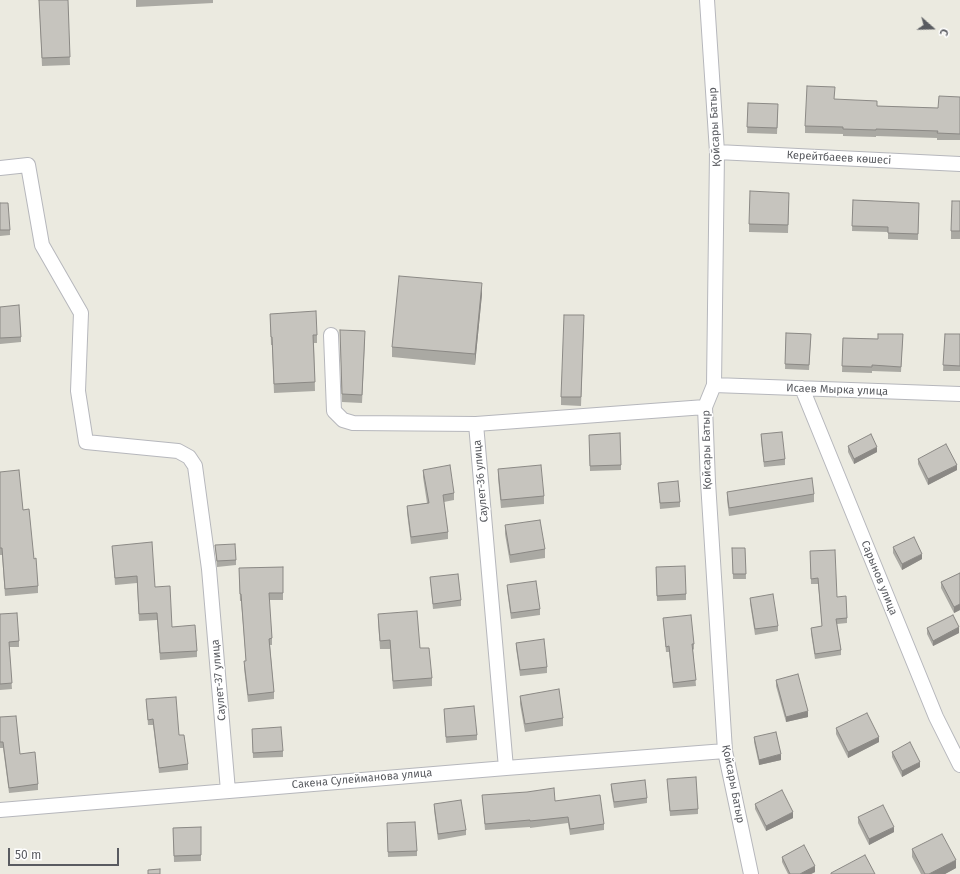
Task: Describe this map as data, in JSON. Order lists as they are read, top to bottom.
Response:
{
  "streets": {
    "street": [
      "Қойсары Батыр",
      "Керейтбаеев көшесі",
      "Исаев Мырка улица",
      "Саулет-36 улица",
      "Сарынов улица",
      "Саулет-37 улица",
      "Сакена Сулейманова улица"
    ]
  },
  "crossings": [
    ["Қойсары Батыр", "Керейтбаеев көшесі"],
    ["Қойсары Батыр", "Исаев Мырка улица"],
    ["Қойсары Батыр", "Саулет-36 улица"],
    ["Қойсары Батыр", "Сакена Сулейманова улица"],
    ["Исаев Мырка улица", "Сарынов улица"],
    ["Саулет-36 улица", "Сакена Сулейманова улица"],
    ["Саулет-37 улица", "Сакена Сулейманова улица"]
  ],
  "scale_bar": "50 m",
  "north": "right"
}
